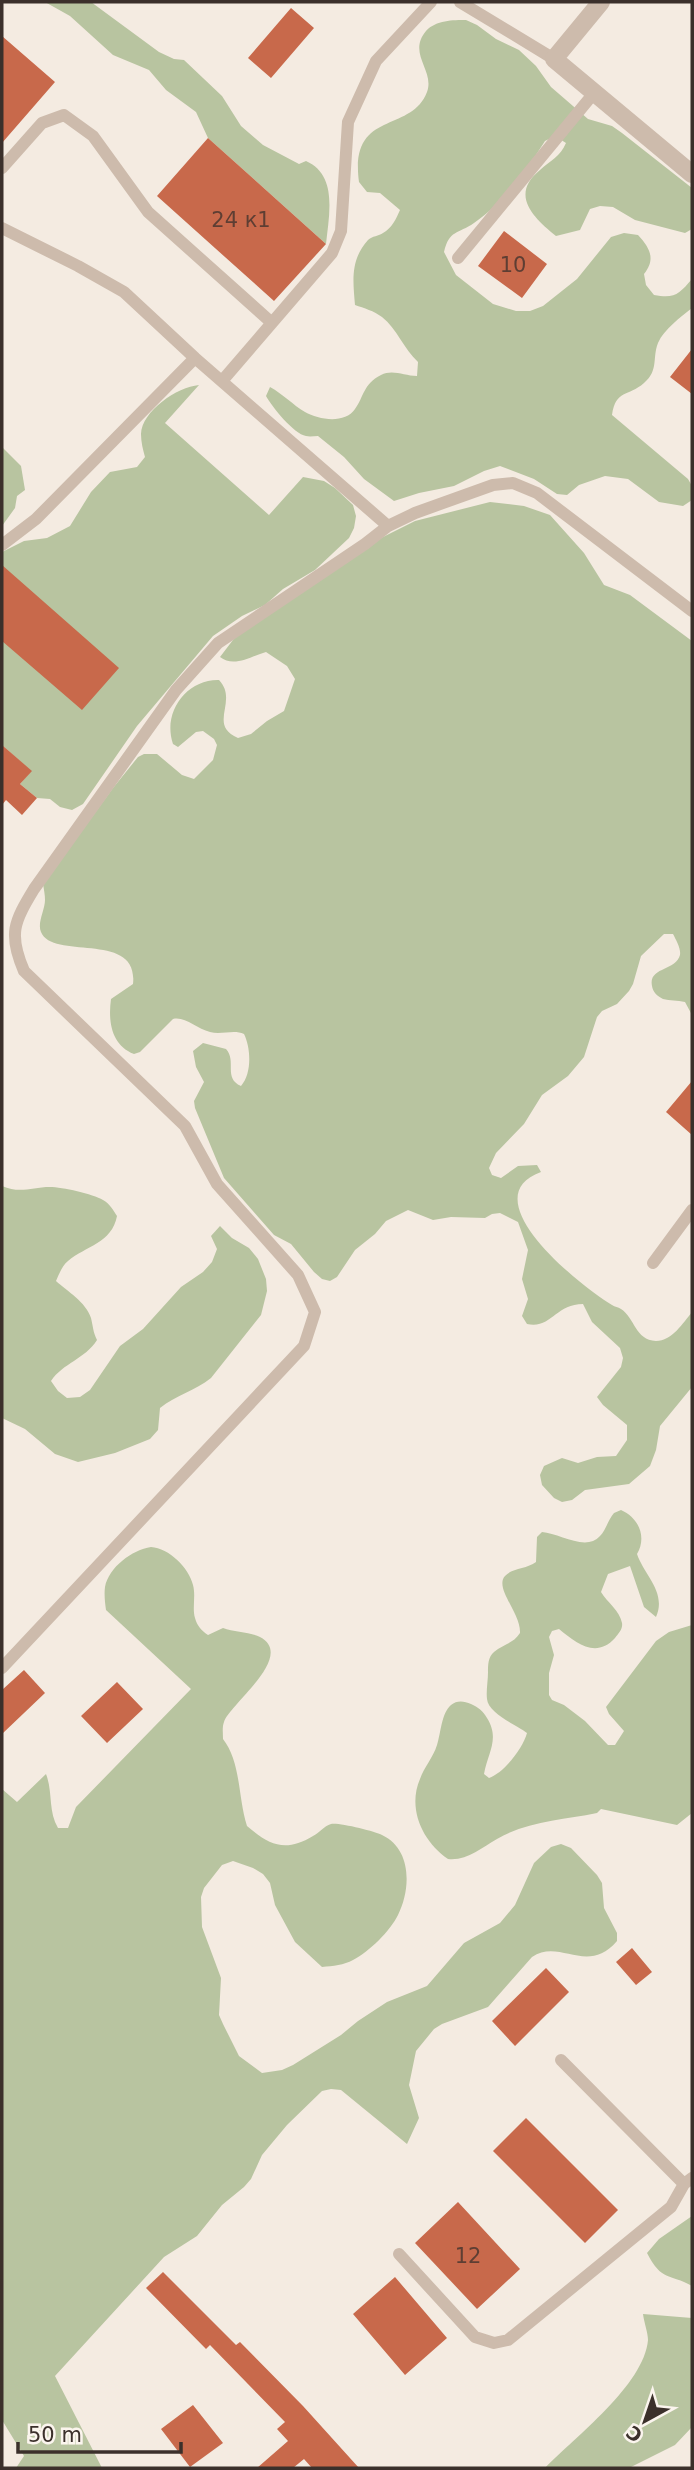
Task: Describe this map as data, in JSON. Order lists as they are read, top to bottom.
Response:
{
  "house_numbers": ["24 к1", "10", "12"],
  "scale_bar": "50 m",
  "north": "bottom left"
}
